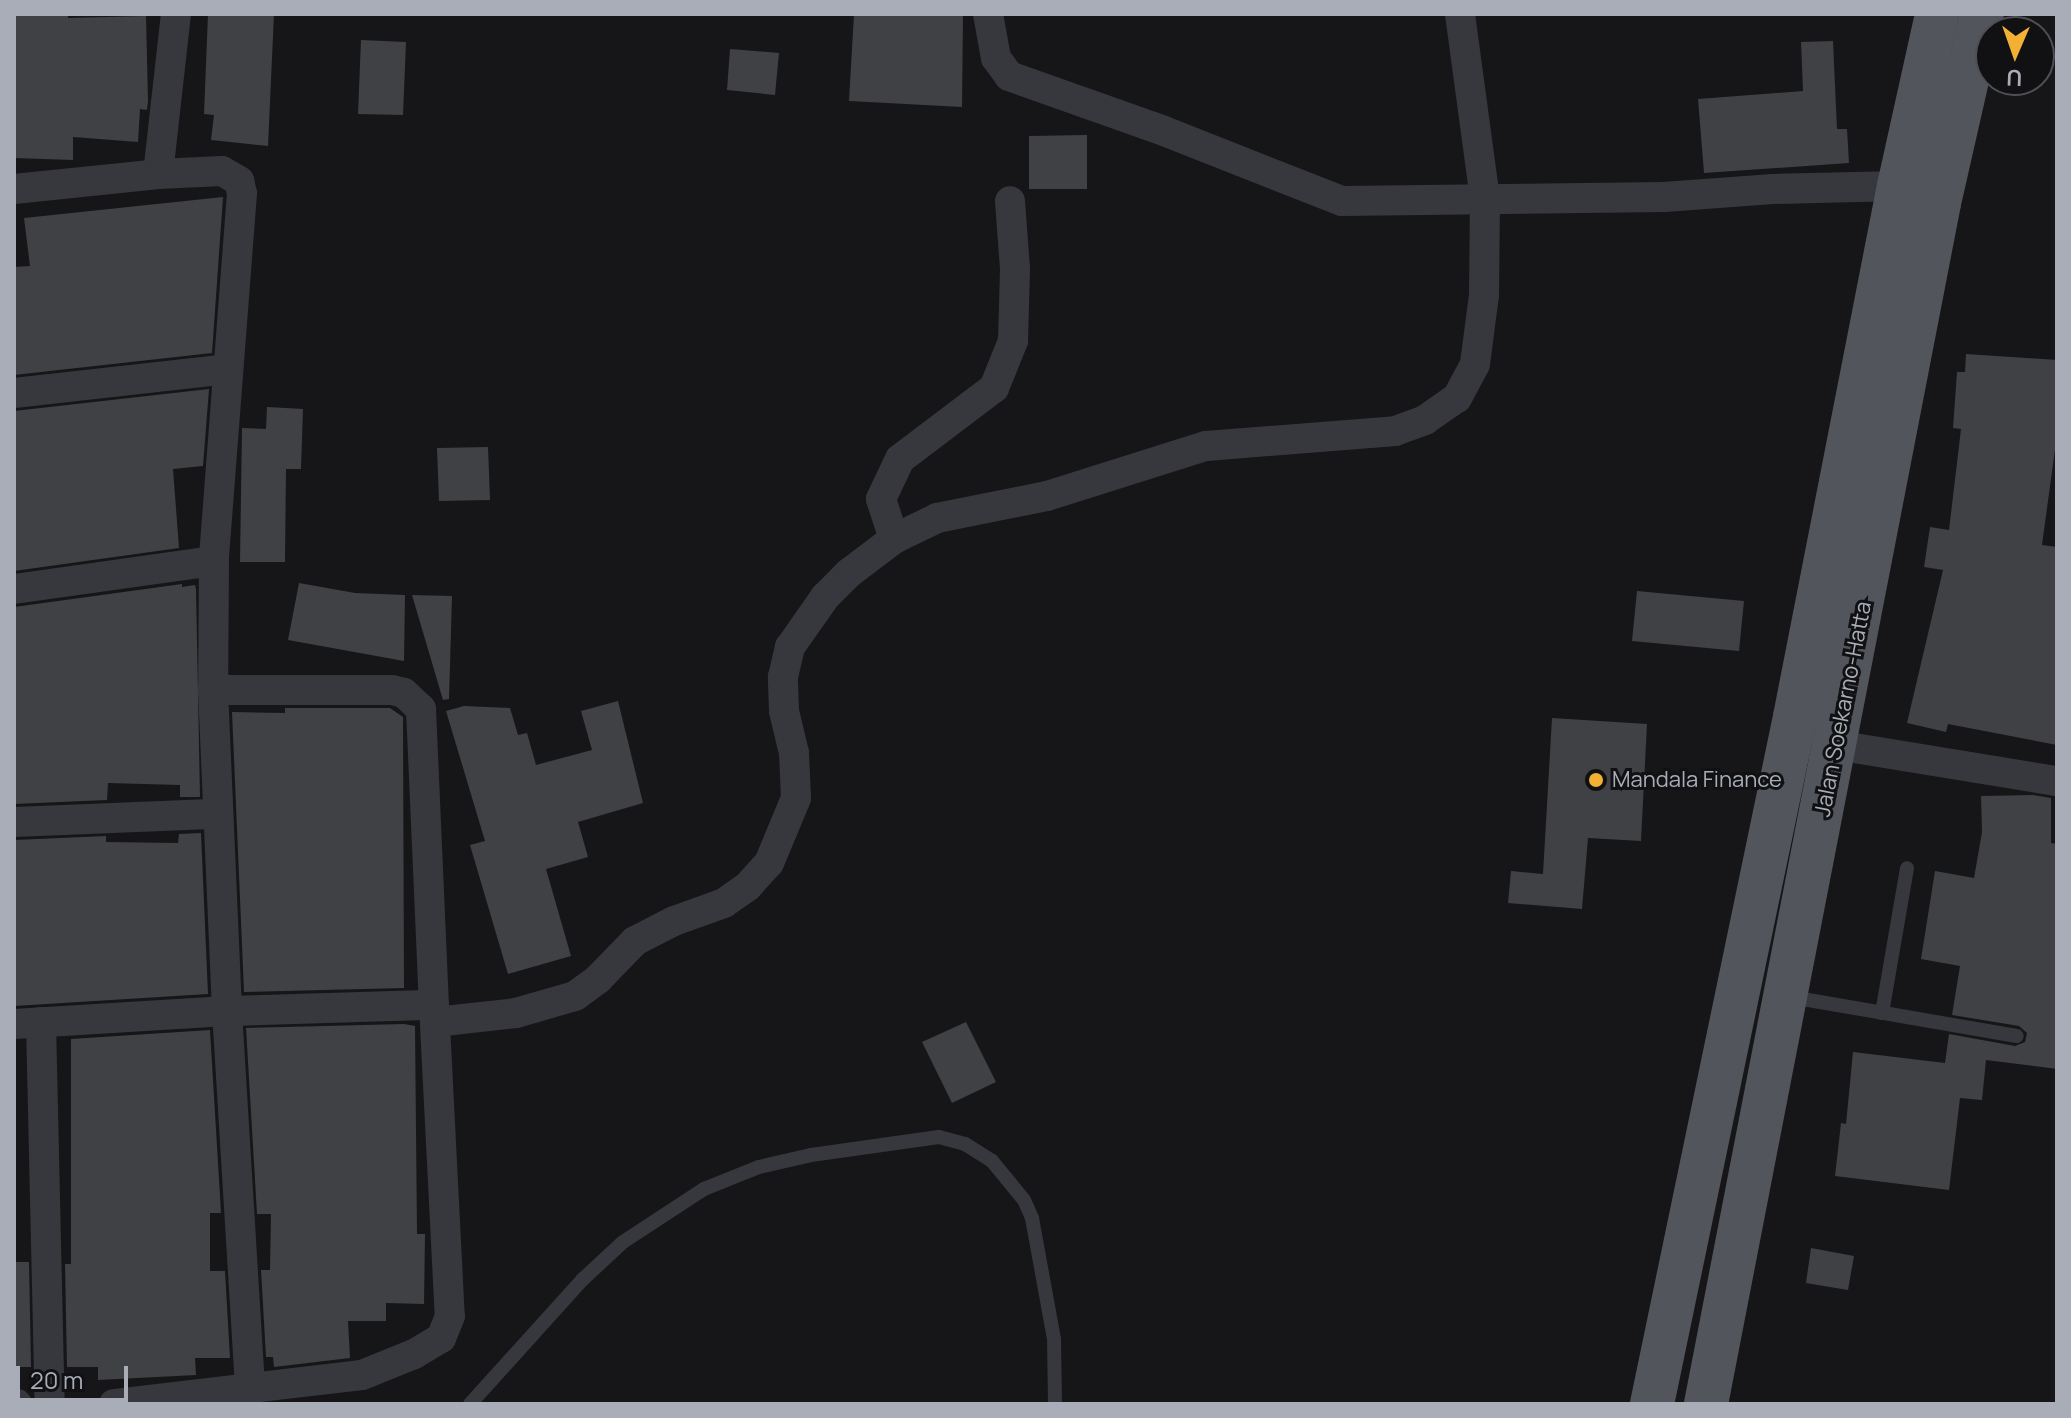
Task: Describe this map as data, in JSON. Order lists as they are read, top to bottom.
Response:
{
  "streets": {
    "main road": ["Jalan Soekarno-Hatta"]
  },
  "places": ["Mandala Finance"],
  "scale_bar": "20 m",
  "north": "bottom"
}
